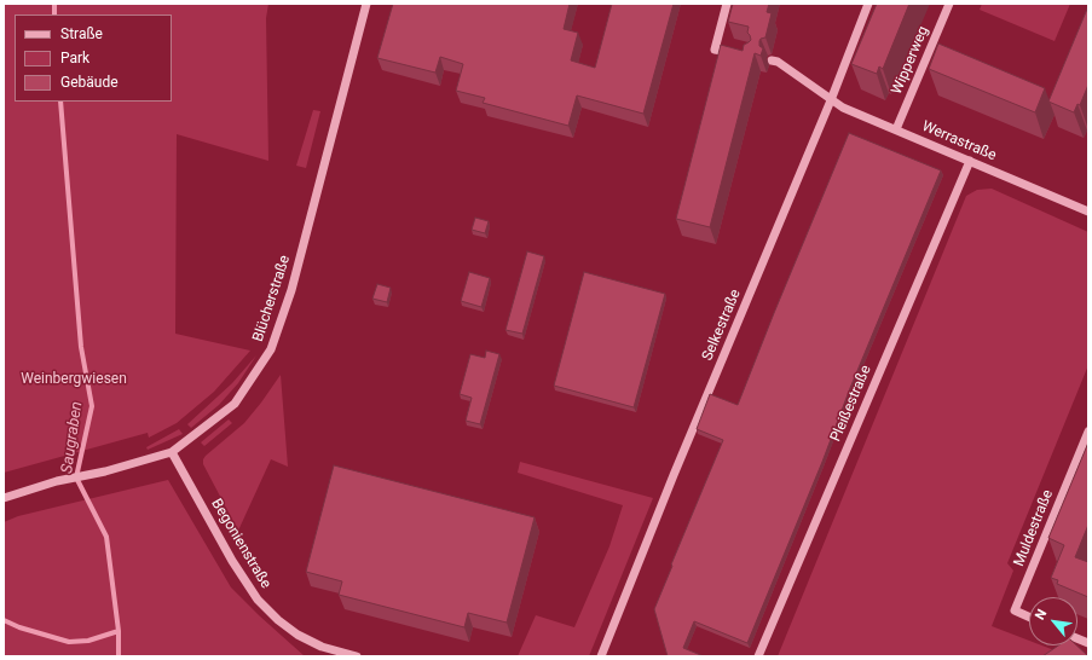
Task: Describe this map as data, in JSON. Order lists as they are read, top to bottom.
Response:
{
  "streets": {
    "street": [
      "Wipperweg",
      "Werrastraße",
      "Blücherstraße",
      "Selkestraße",
      "Pleißestraße",
      "Muldestraße",
      "Begonienstraße"
    ]
  },
  "crossings": [
    ["Wipperweg", "Werrastraße"],
    ["Werrastraße", "Selkestraße"],
    ["Werrastraße", "Pleißestraße"],
    ["Blücherstraße", "Begonienstraße"]
  ],
  "water": ["Saugraben"],
  "parks": ["Weinbergwiesen"],
  "legend": ["Straße", "Park", "Gebäude"],
  "north": "top left"
}
